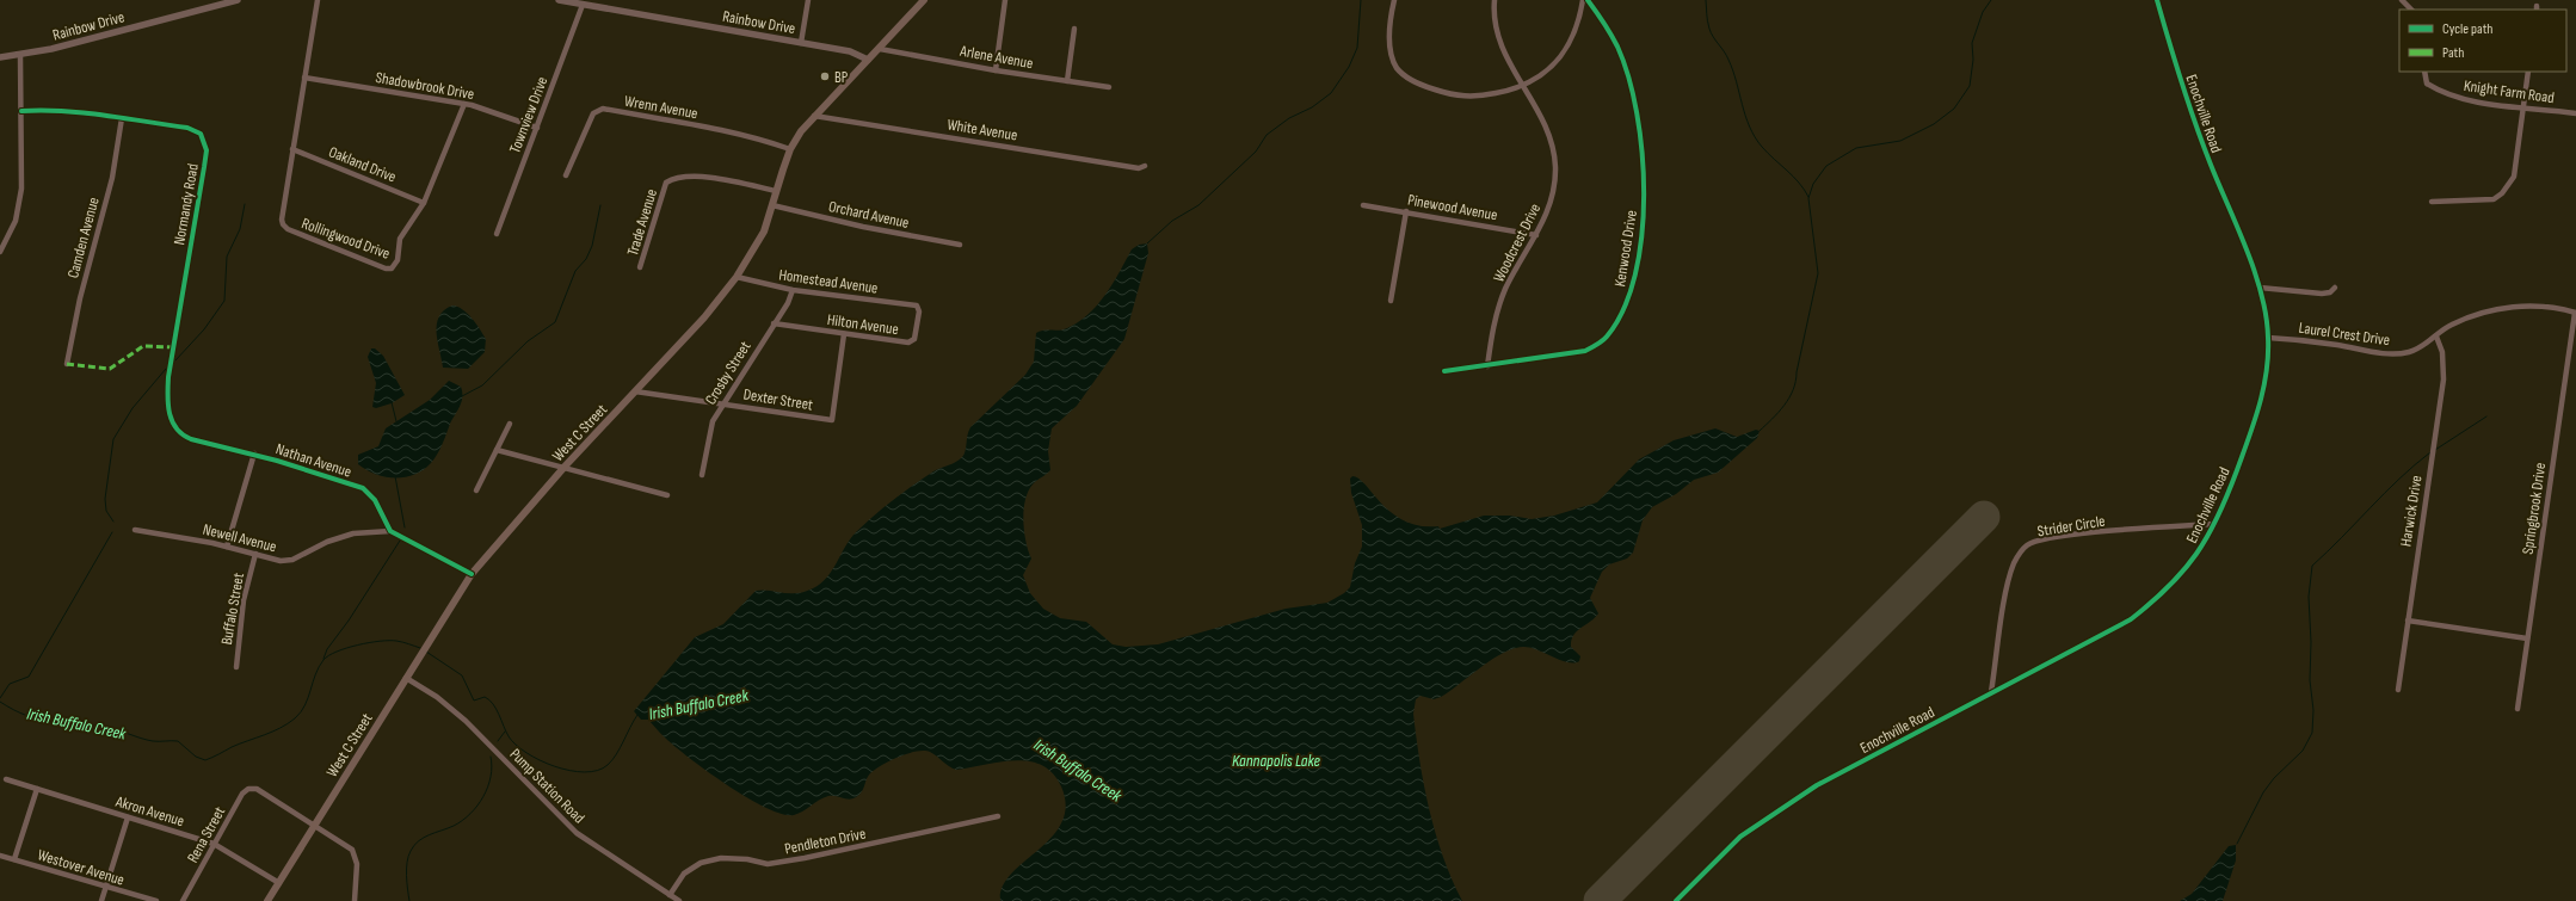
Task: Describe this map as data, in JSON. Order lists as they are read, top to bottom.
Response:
{
  "streets": {
    "main road": ["West C Street"],
    "street": [
      "Rainbow Drive",
      "Arlene Avenue",
      "Shadowbrook Drive",
      "Knight Farm Road",
      "Wrenn Avenue",
      "Enochville Road",
      "Townview Drive",
      "White Avenue",
      "Oakland Drive",
      "Normandy Road",
      "Pinewood Avenue",
      "Orchard Avenue",
      "Trade Avenue",
      "Camden Avenue",
      "Rollingwood Drive",
      "Woodcrest Drive",
      "Kenwood Drive",
      "Homestead Avenue",
      "Hilton Avenue",
      "Laurel Crest Drive",
      "Crosby Street",
      "Dexter Street",
      "Nathan Avenue",
      "Springbrook Drive",
      "Harwick Drive",
      "Strider Circle",
      "Newell Avenue",
      "Buffalo Street",
      "Pump Station Road",
      "Akron Avenue",
      "Rena Street",
      "Pendleton Drive",
      "Westover Avenue"
    ]
  },
  "crossings": [
    ["Rainbow Drive", "Townview Drive"],
    ["Rainbow Drive", "West C Street"],
    ["Arlene Avenue", "West C Street"],
    ["Shadowbrook Drive", "Townview Drive"],
    ["Shadowbrook Drive", "Rollingwood Drive"],
    ["Wrenn Avenue", "West C Street"],
    ["Enochville Road", "Laurel Crest Drive"],
    ["Enochville Road", "Strider Circle"],
    ["White Avenue", "West C Street"],
    ["Oakland Drive", "Rollingwood Drive"],
    ["Normandy Road", "Camden Avenue"],
    ["Normandy Road", "Nathan Avenue"],
    ["Pinewood Avenue", "Woodcrest Drive"],
    ["Orchard Avenue", "West C Street"],
    ["Trade Avenue", "West C Street"],
    ["Woodcrest Drive", "Kenwood Drive"],
    ["Homestead Avenue", "Hilton Avenue"],
    ["Homestead Avenue", "Crosby Street"],
    ["Homestead Avenue", "West C Street"],
    ["Hilton Avenue", "Crosby Street"],
    ["Hilton Avenue", "Dexter Street"],
    ["Laurel Crest Drive", "Springbrook Drive"],
    ["Laurel Crest Drive", "Harwick Drive"],
    ["Crosby Street", "Dexter Street"],
    ["Dexter Street", "West C Street"],
    ["West C Street", "Pump Station Road"],
    ["West C Street", "Akron Avenue"],
    ["West C Street", "Rena Street"],
    ["Nathan Avenue", "Newell Avenue"],
    ["Newell Avenue", "Buffalo Street"],
    ["Pump Station Road", "Pendleton Drive"],
    ["Akron Avenue", "Rena Street"]
  ],
  "water": ["Irish Buffalo Creek", "Kannapolis Lake"],
  "places": ["BP"],
  "legend": ["Cycle path", "Path"]
}
